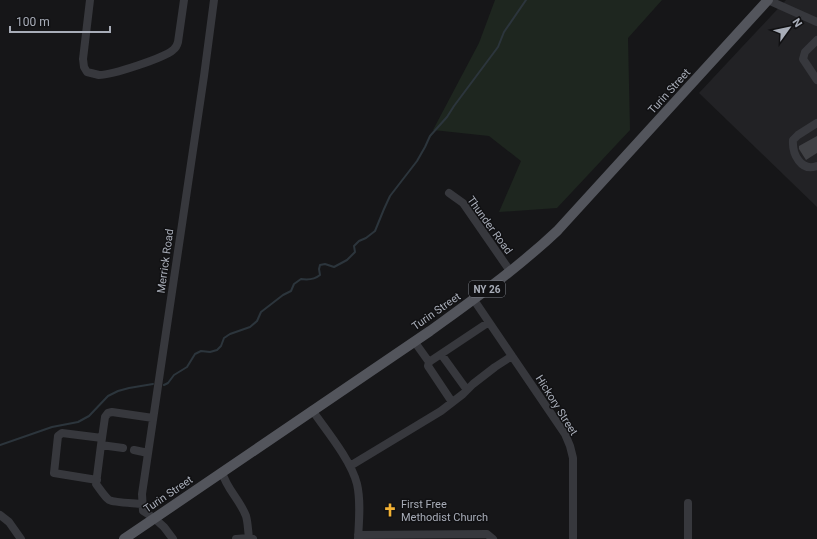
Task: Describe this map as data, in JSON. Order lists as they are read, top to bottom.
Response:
{
  "streets": {
    "main road": ["Turin Street", "NY 26"],
    "street": ["Thunder Road", "Merrick Road", "Hickory Street"]
  },
  "crossings": [
    ["Turin Street", "Thunder Road"],
    ["Turin Street", "Hickory Street"]
  ],
  "places": {
    "church": ["First Free Methodist Church"]
  },
  "scale_bar": "100 m",
  "north": "top right"
}
